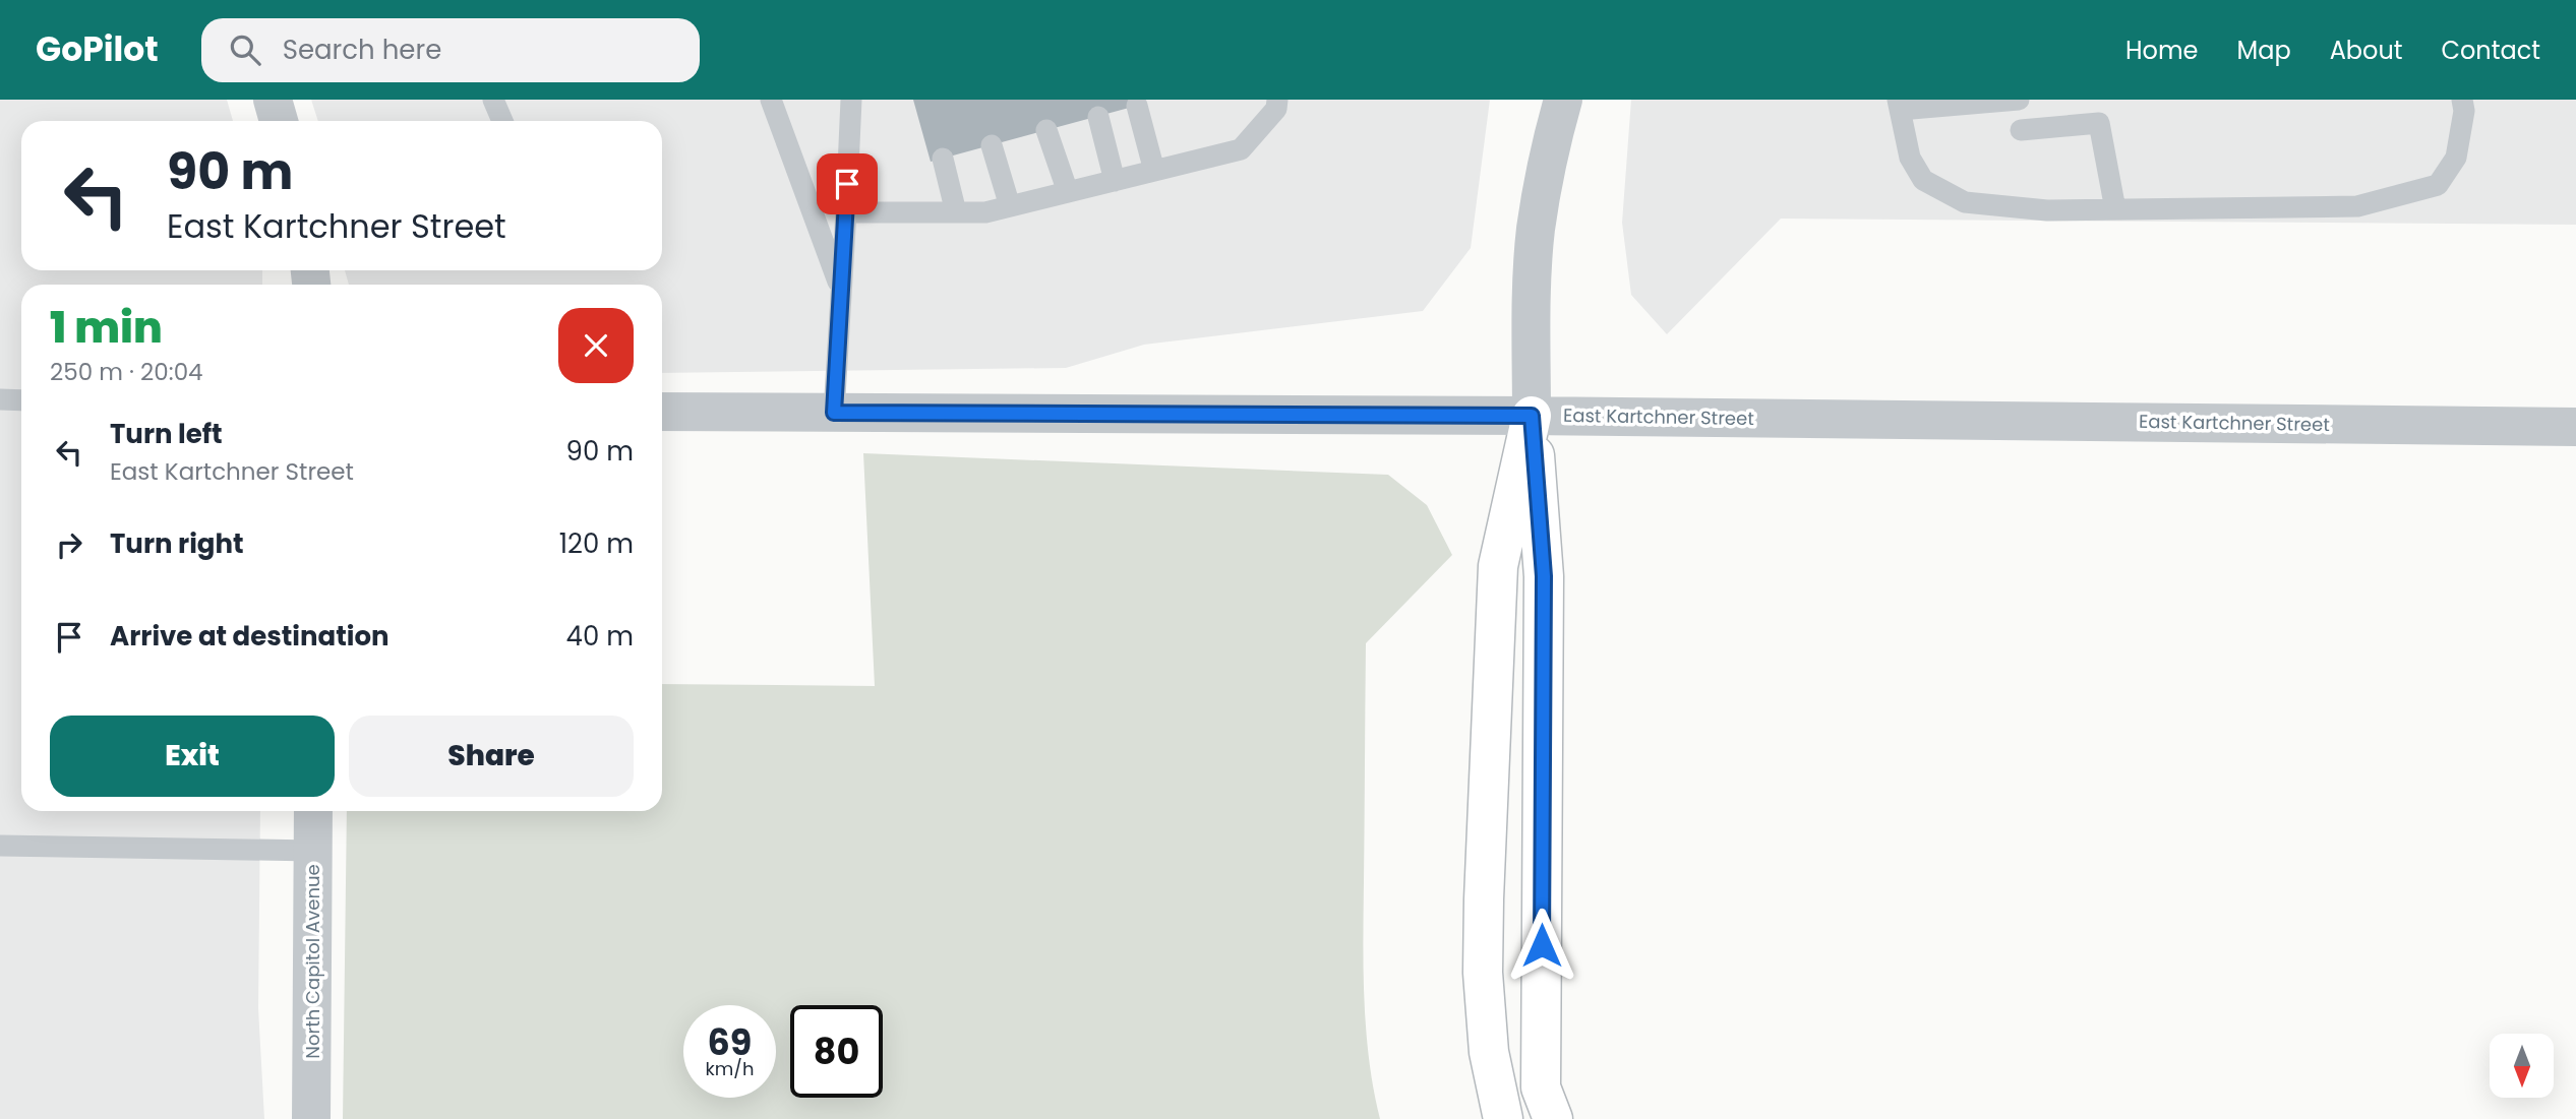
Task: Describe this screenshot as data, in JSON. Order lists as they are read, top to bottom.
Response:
{
  "streets": {
    "street": ["East Kartchner Street", "North Capitol Avenue"]
  },
  "north": "bottom",
  "page": {
    "header": "GoPilot",
    "search": "Search here",
    "nav": [
      "Home",
      "Map",
      "About",
      "Contact"
    ],
    "turn": ["90 m", "East Kartchner Street"],
    "heading": ["1 min", "250 m · 20:04"],
    "list": [
      {
        "name": "Turn left",
        "note": "East Kartchner Street",
        "value": "90 m"
      },
      {
        "name": "Turn right",
        "value": "120 m"
      },
      {
        "name": "Arrive at destination",
        "value": "40 m"
      }
    ],
    "buttons": ["Exit", "Share"],
    "speed": "69 km/h",
    "limit": "80"
  }
}
